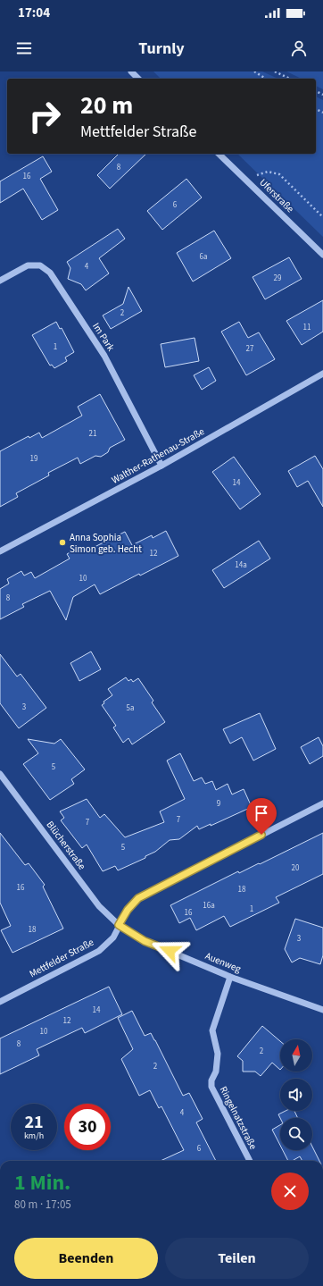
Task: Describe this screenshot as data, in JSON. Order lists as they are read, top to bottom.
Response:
{
  "streets": {
    "street": [
      "Uferstraße",
      "Im Park",
      "Walther-Rathenau-Straße",
      "Blücherstraße",
      "Mettfelder Straße",
      "Auenweg",
      "Ringelnatzstraße"
    ]
  },
  "crossings": [
    ["Im Park", "Walther-Rathenau-Straße"],
    ["Blücherstraße", "Mettfelder Straße"],
    ["Blücherstraße", "Auenweg"],
    ["Mettfelder Straße", "Auenweg"],
    ["Auenweg", "Ringelnatzstraße"]
  ],
  "places": ["Anna Sophia Simon geb. Hecht"],
  "house_numbers": [
    "8",
    "16",
    "6",
    "6a",
    "4",
    "29",
    "2",
    "11",
    "1",
    "27",
    "21",
    "19",
    "14",
    "12",
    "14a",
    "10",
    "8",
    "3",
    "5a",
    "5",
    "9",
    "7",
    "7",
    "5",
    "20",
    "16",
    "18",
    "16a",
    "1",
    "16",
    "18",
    "3",
    "14",
    "12",
    "10",
    "8",
    "2",
    "2",
    "4",
    "6"
  ],
  "north": "top",
  "page": {
    "status": "17:04",
    "header": "Turnly",
    "turn": ["20 m", "Mettfelder Straße"],
    "speed": "21 km/h",
    "limit": "30",
    "heading": ["1 Min.", "80 m · 17:05"],
    "buttons": ["Beenden", "Teilen"]
  }
}
